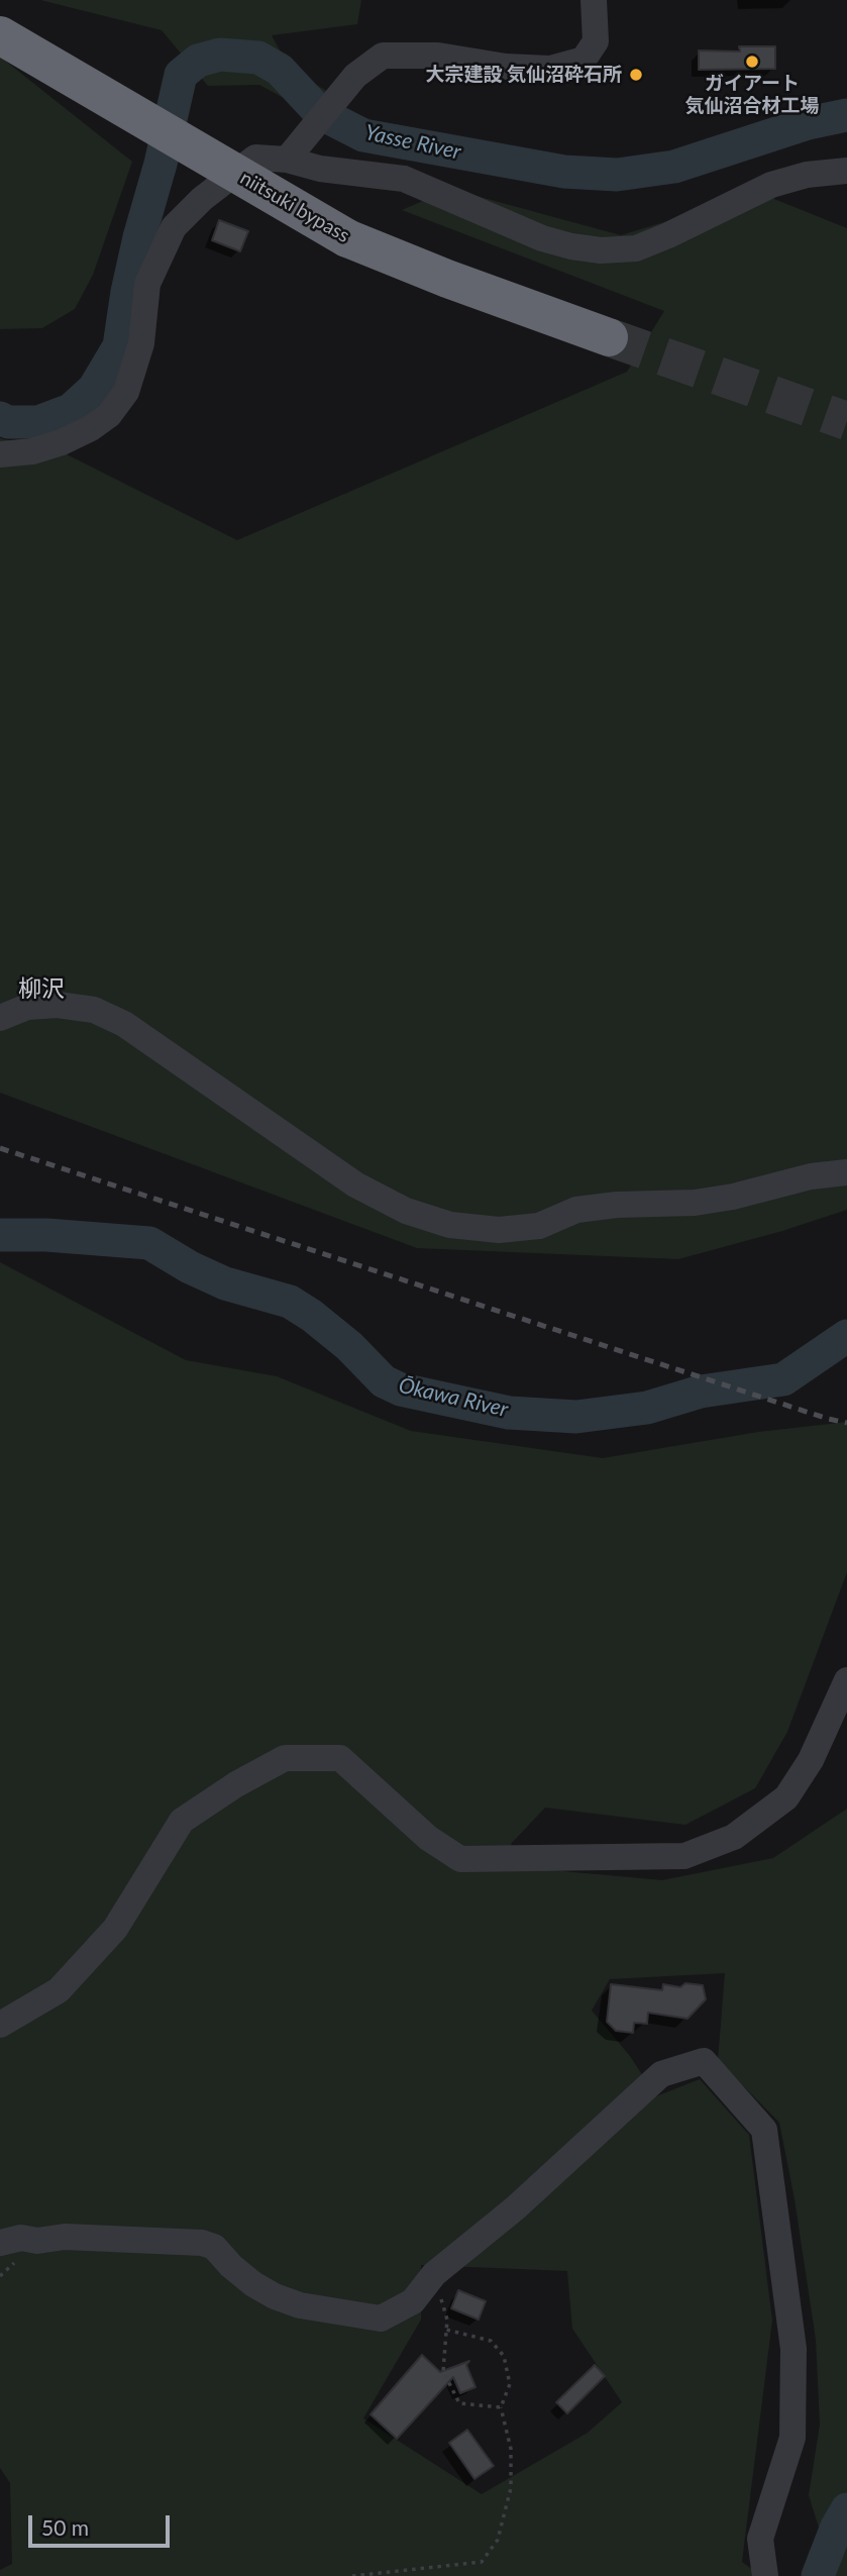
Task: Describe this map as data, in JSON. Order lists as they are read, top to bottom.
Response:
{
  "streets": {
    "highway": ["niitsuki bypass"]
  },
  "districts": ["柳沢"],
  "water": ["Yasse River", "Ōkawa River"],
  "places": ["ガイアート 気仙沼合材工場", "大宗建設 気仙沼砕石所"],
  "scale_bar": "50 m"
}
